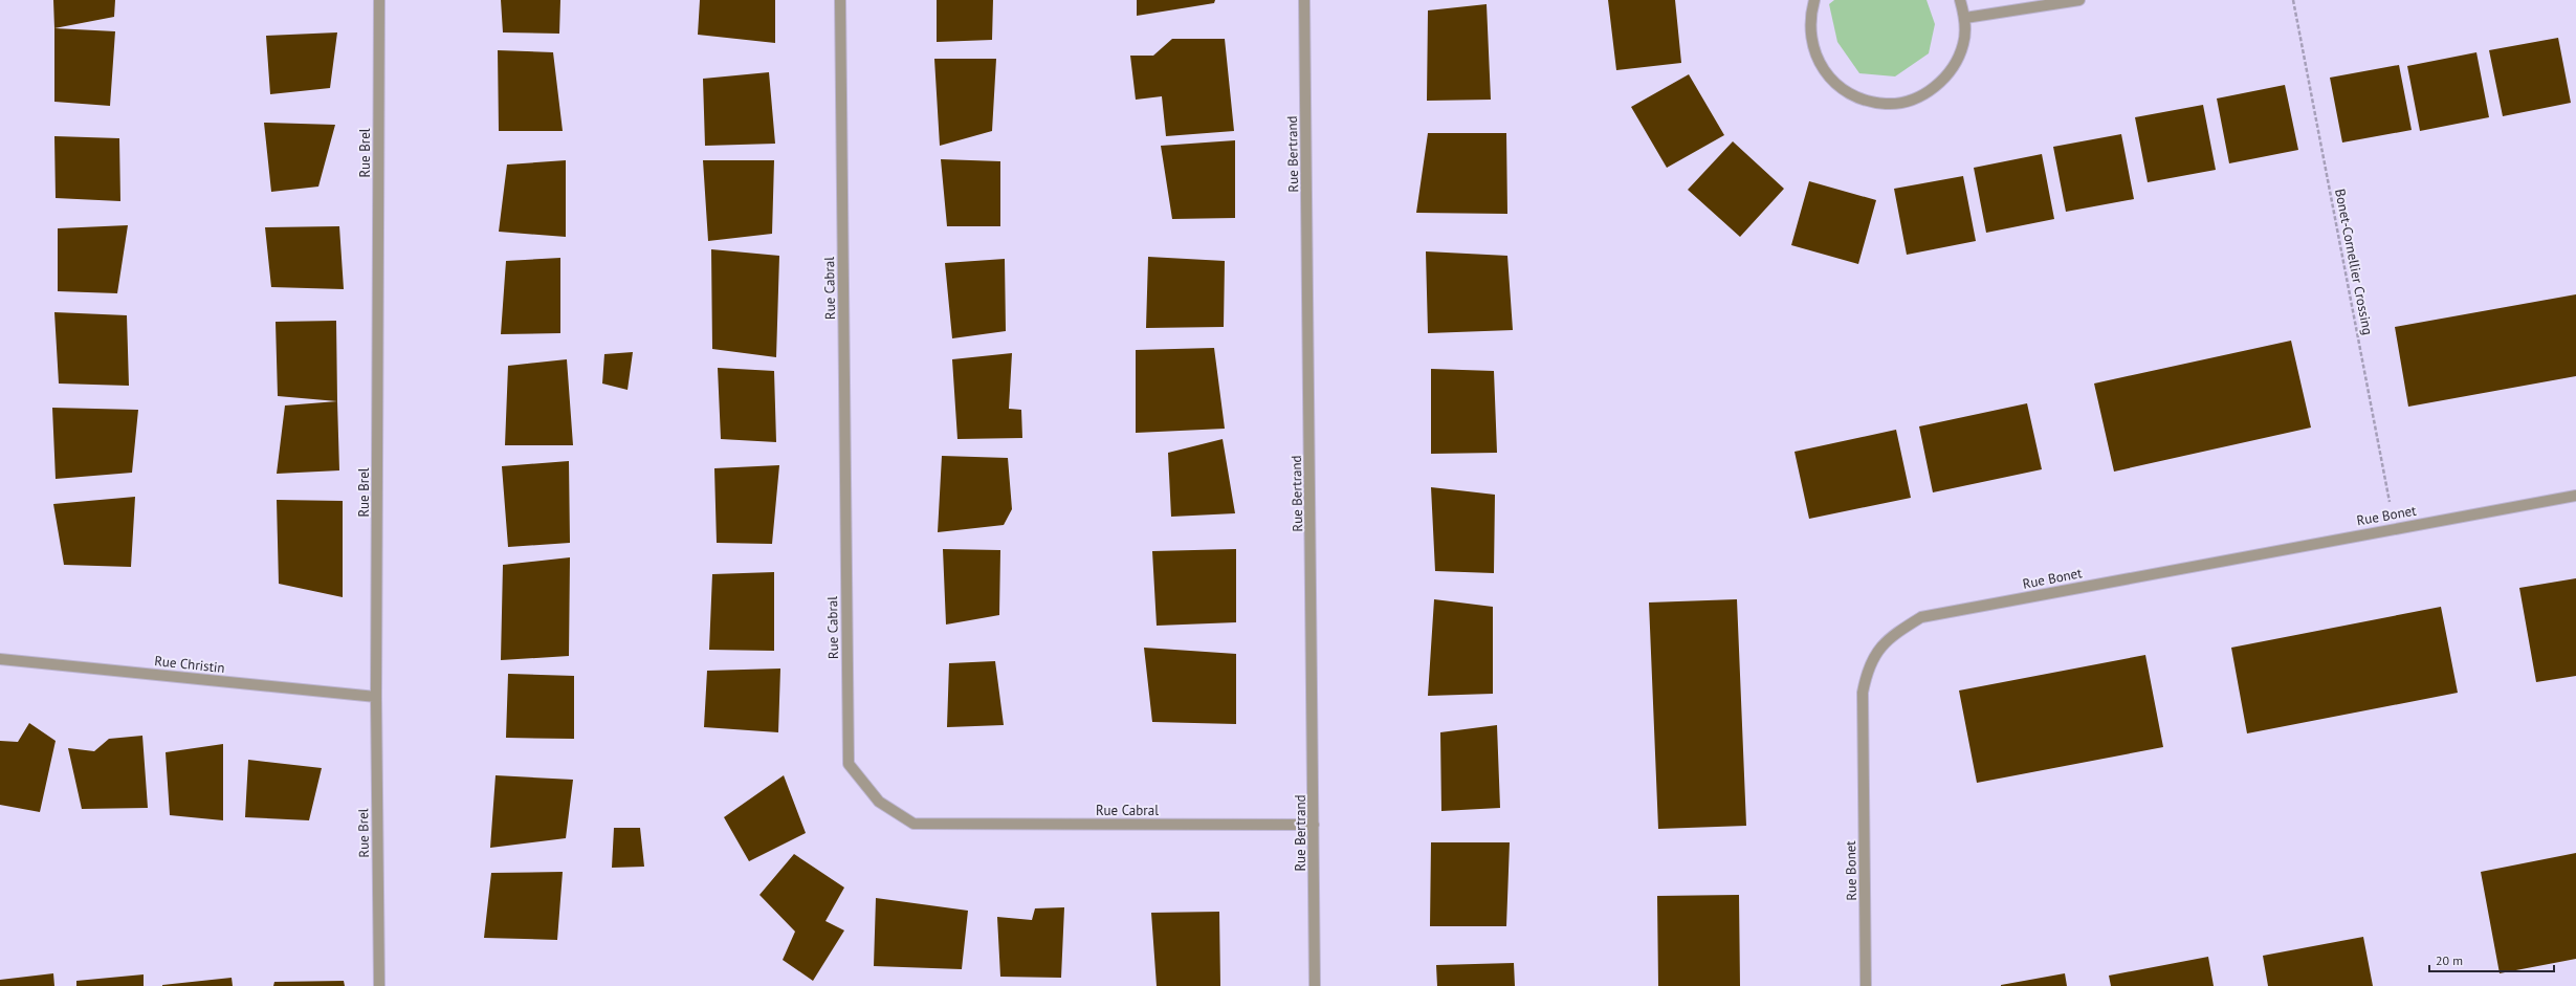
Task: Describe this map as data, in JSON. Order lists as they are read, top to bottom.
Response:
{
  "streets": {
    "street": [
      "Rue Brel",
      "Rue Bertrand",
      "Rue Cabral",
      "Rue Bonet",
      "Rue Christin"
    ],
    "path": ["Bonet-Cornellier Crossing"]
  },
  "crossings": [
    ["Rue Brel", "Rue Christin"],
    ["Rue Bertrand", "Rue Cabral"],
    ["Bonet-Cornellier Crossing", "Rue Bonet"]
  ],
  "scale_bar": "20 m"
}
